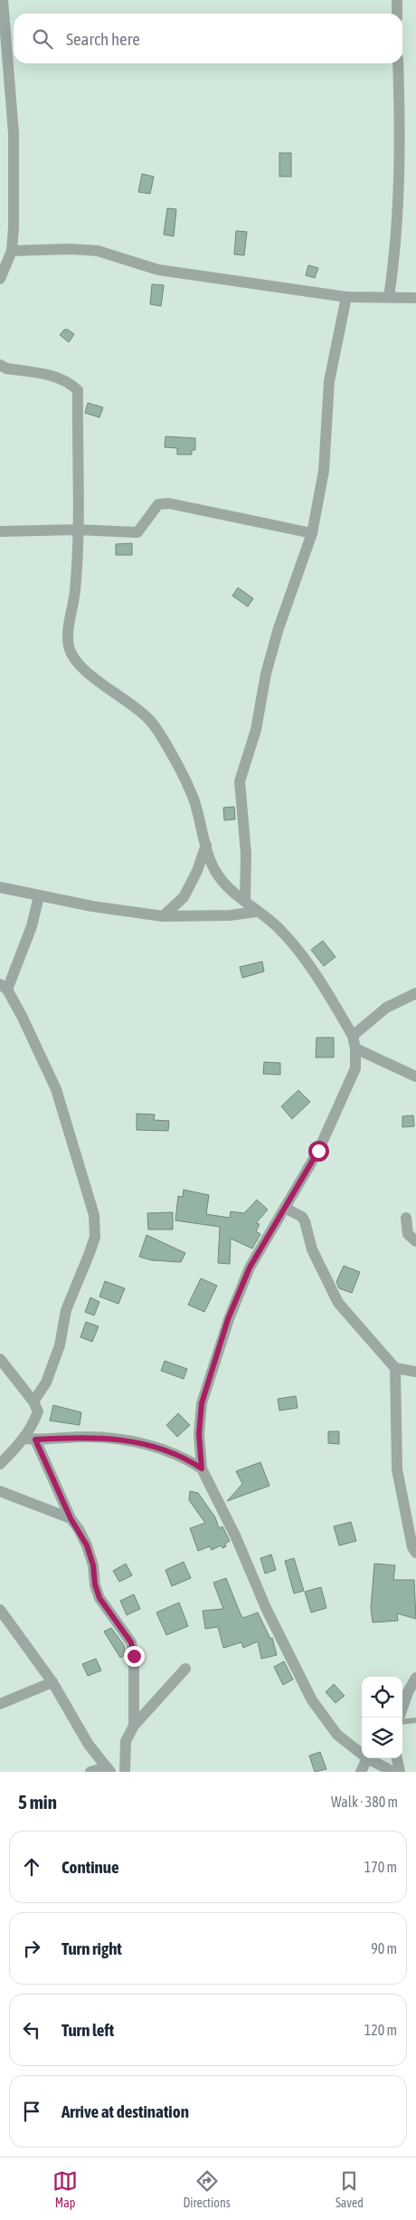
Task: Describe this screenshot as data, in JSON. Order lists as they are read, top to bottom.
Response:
{
  "page": {
    "search": "Search here",
    "heading": ["5 min", "Walk · 380 m"],
    "list": [
      ["Continue", "170 m"],
      ["Turn right", "90 m"],
      ["Turn left", "120 m"],
      "Arrive at destination"
    ],
    "nav": ["Map", "Directions", "Saved"]
  }
}
